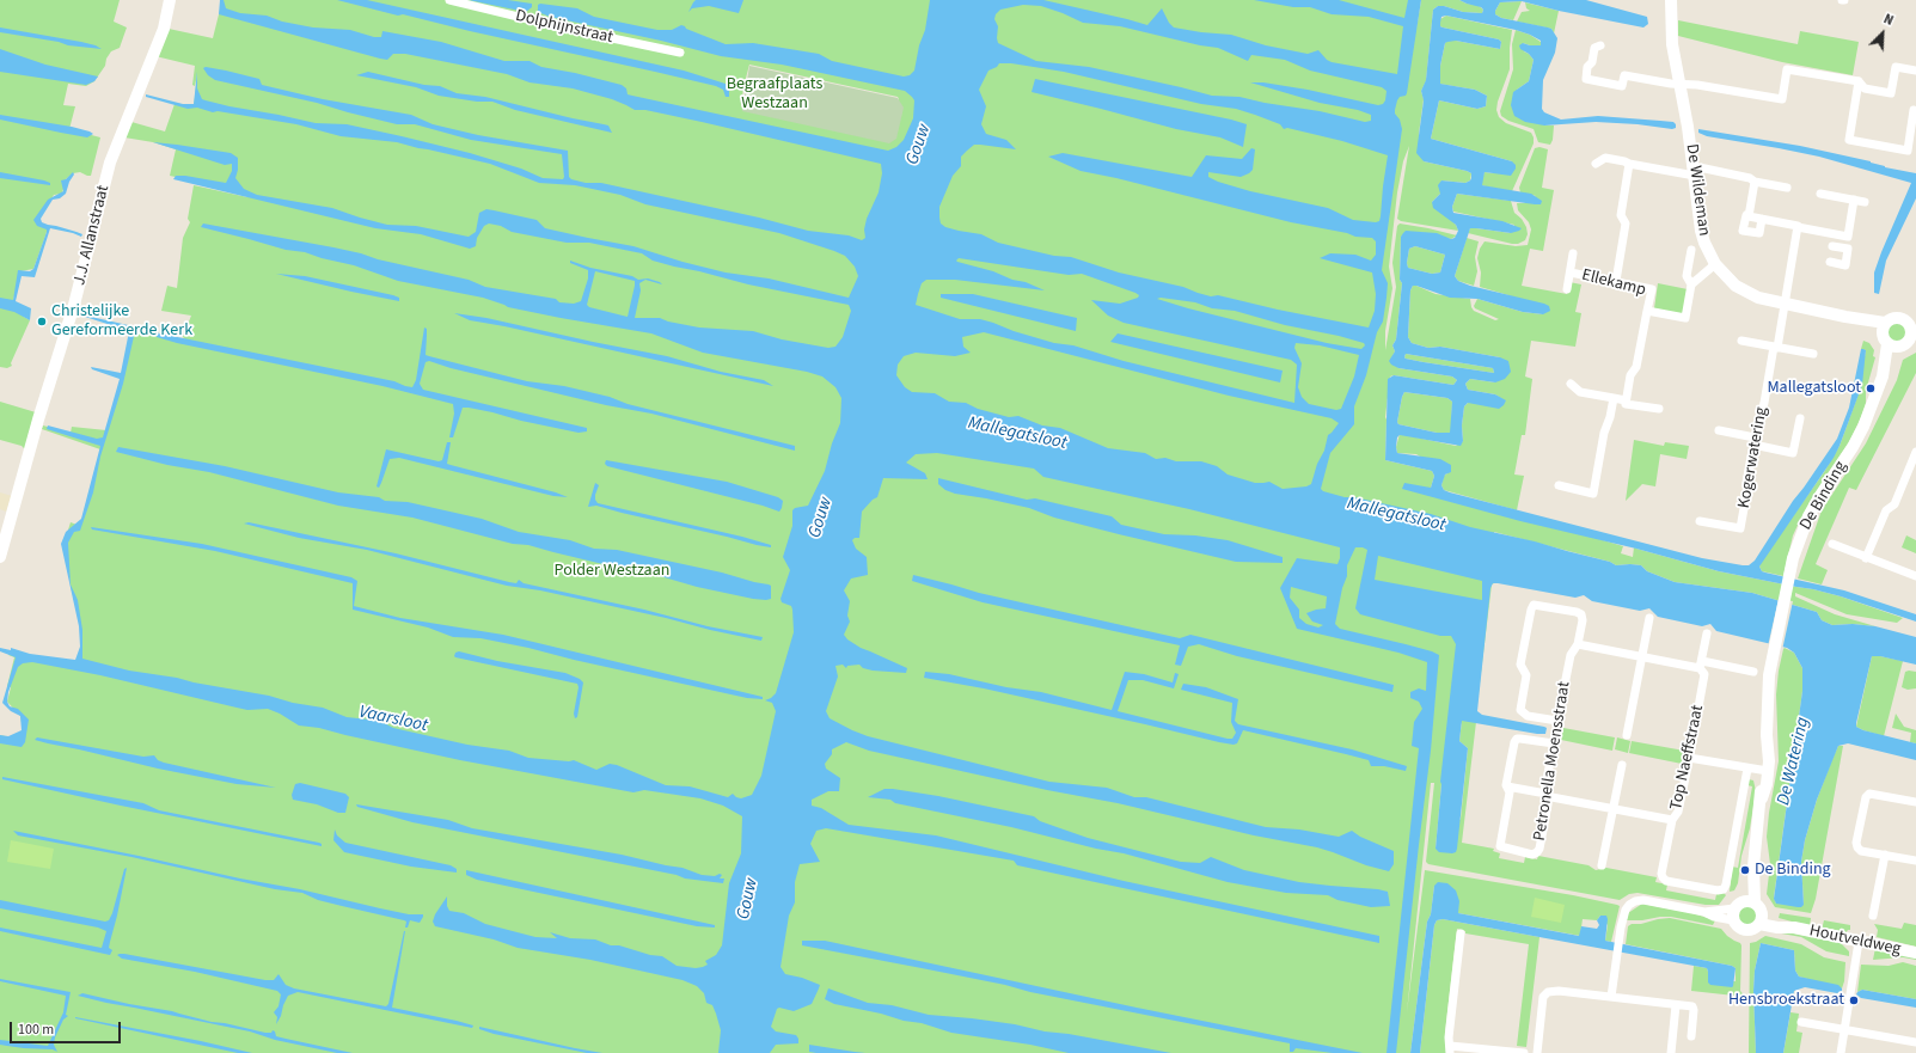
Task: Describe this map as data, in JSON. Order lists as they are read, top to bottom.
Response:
{
  "streets": {
    "street": [
      "Dolphijnstraat",
      "De Wildeman",
      "J.J. Allanstraat",
      "Ellekamp",
      "Kogerwatering",
      "De Binding",
      "Top Naeffstraat",
      "Petronella Moensstraat",
      "Houtveldweg"
    ]
  },
  "crossings": [
    ["De Wildeman", "Kogerwatering"],
    ["De Wildeman", "De Binding"],
    ["De Binding", "Houtveldweg"]
  ],
  "water": [
    "Gouw",
    "Mallegatsloot",
    "Vaarsloot",
    "De Watering"
  ],
  "parks": ["Begraafplaats Westzaan", "Polder Westzaan"],
  "places": [
    "Christelijke Gereformeerde Kerk",
    "Mallegatsloot",
    "De Binding",
    "Hensbroekstraat"
  ],
  "scale_bar": "100 m",
  "north": "top right"
}
